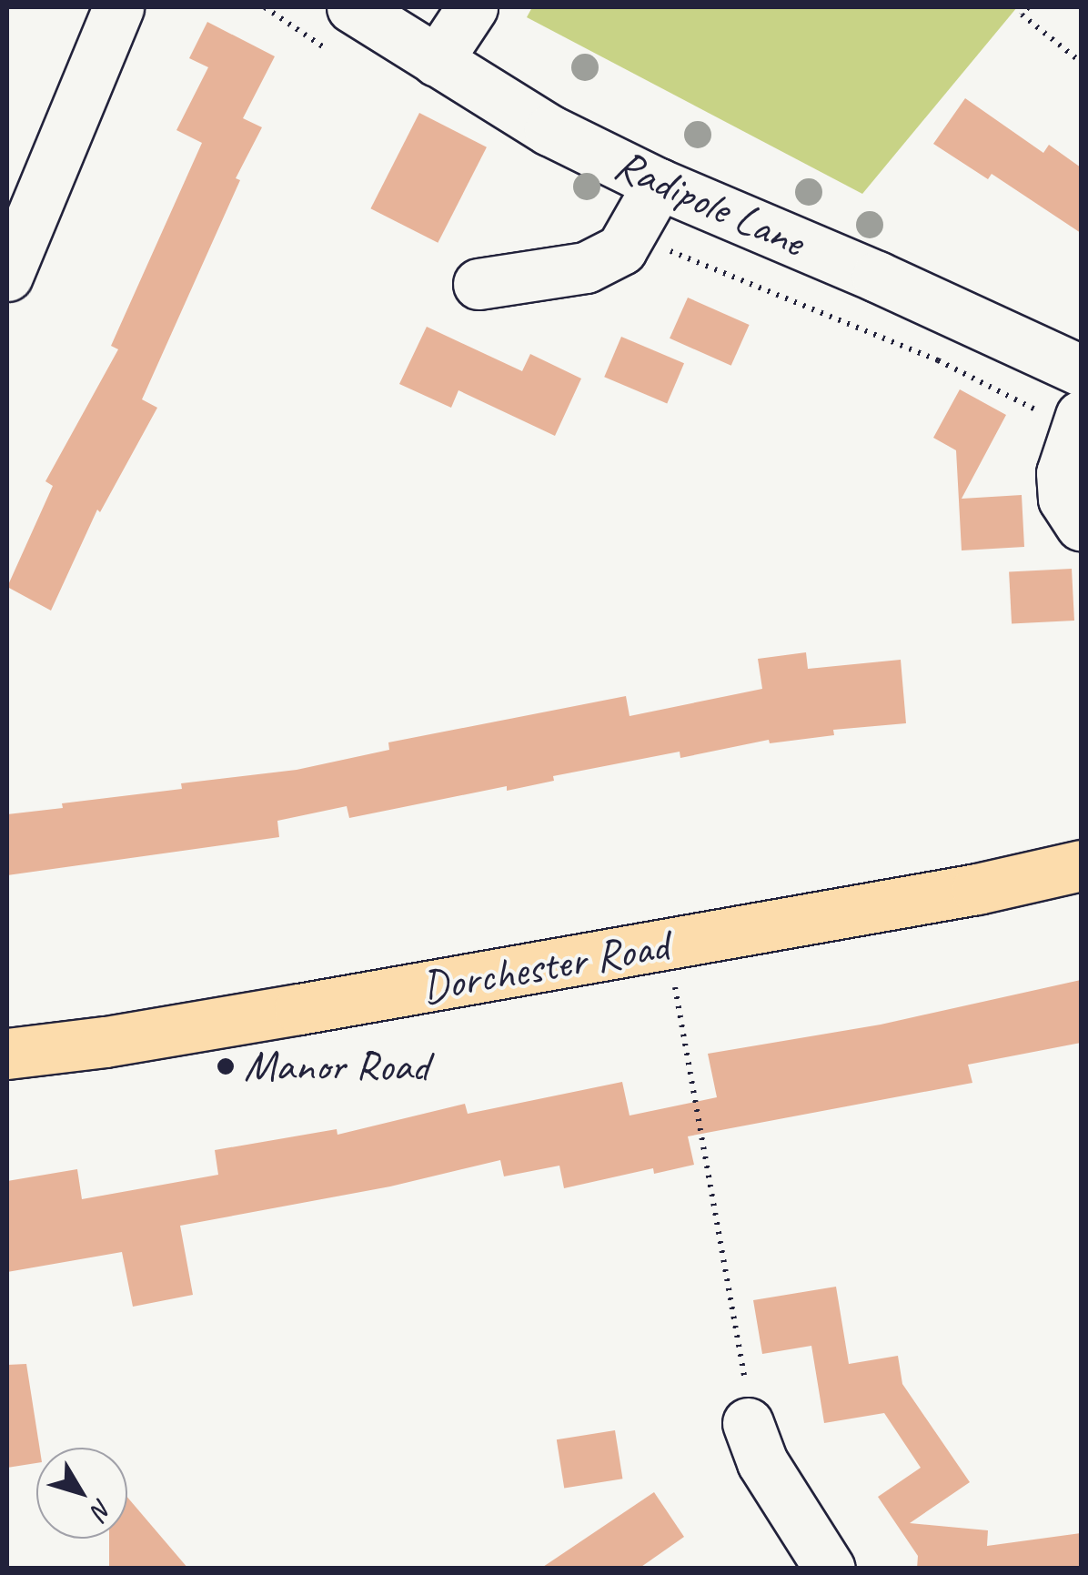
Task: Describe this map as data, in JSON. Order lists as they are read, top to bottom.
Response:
{
  "streets": {
    "main road": ["Dorchester Road"],
    "street": ["Radipole Lane"]
  },
  "places": ["Manor Road"],
  "north": "bottom right"
}
